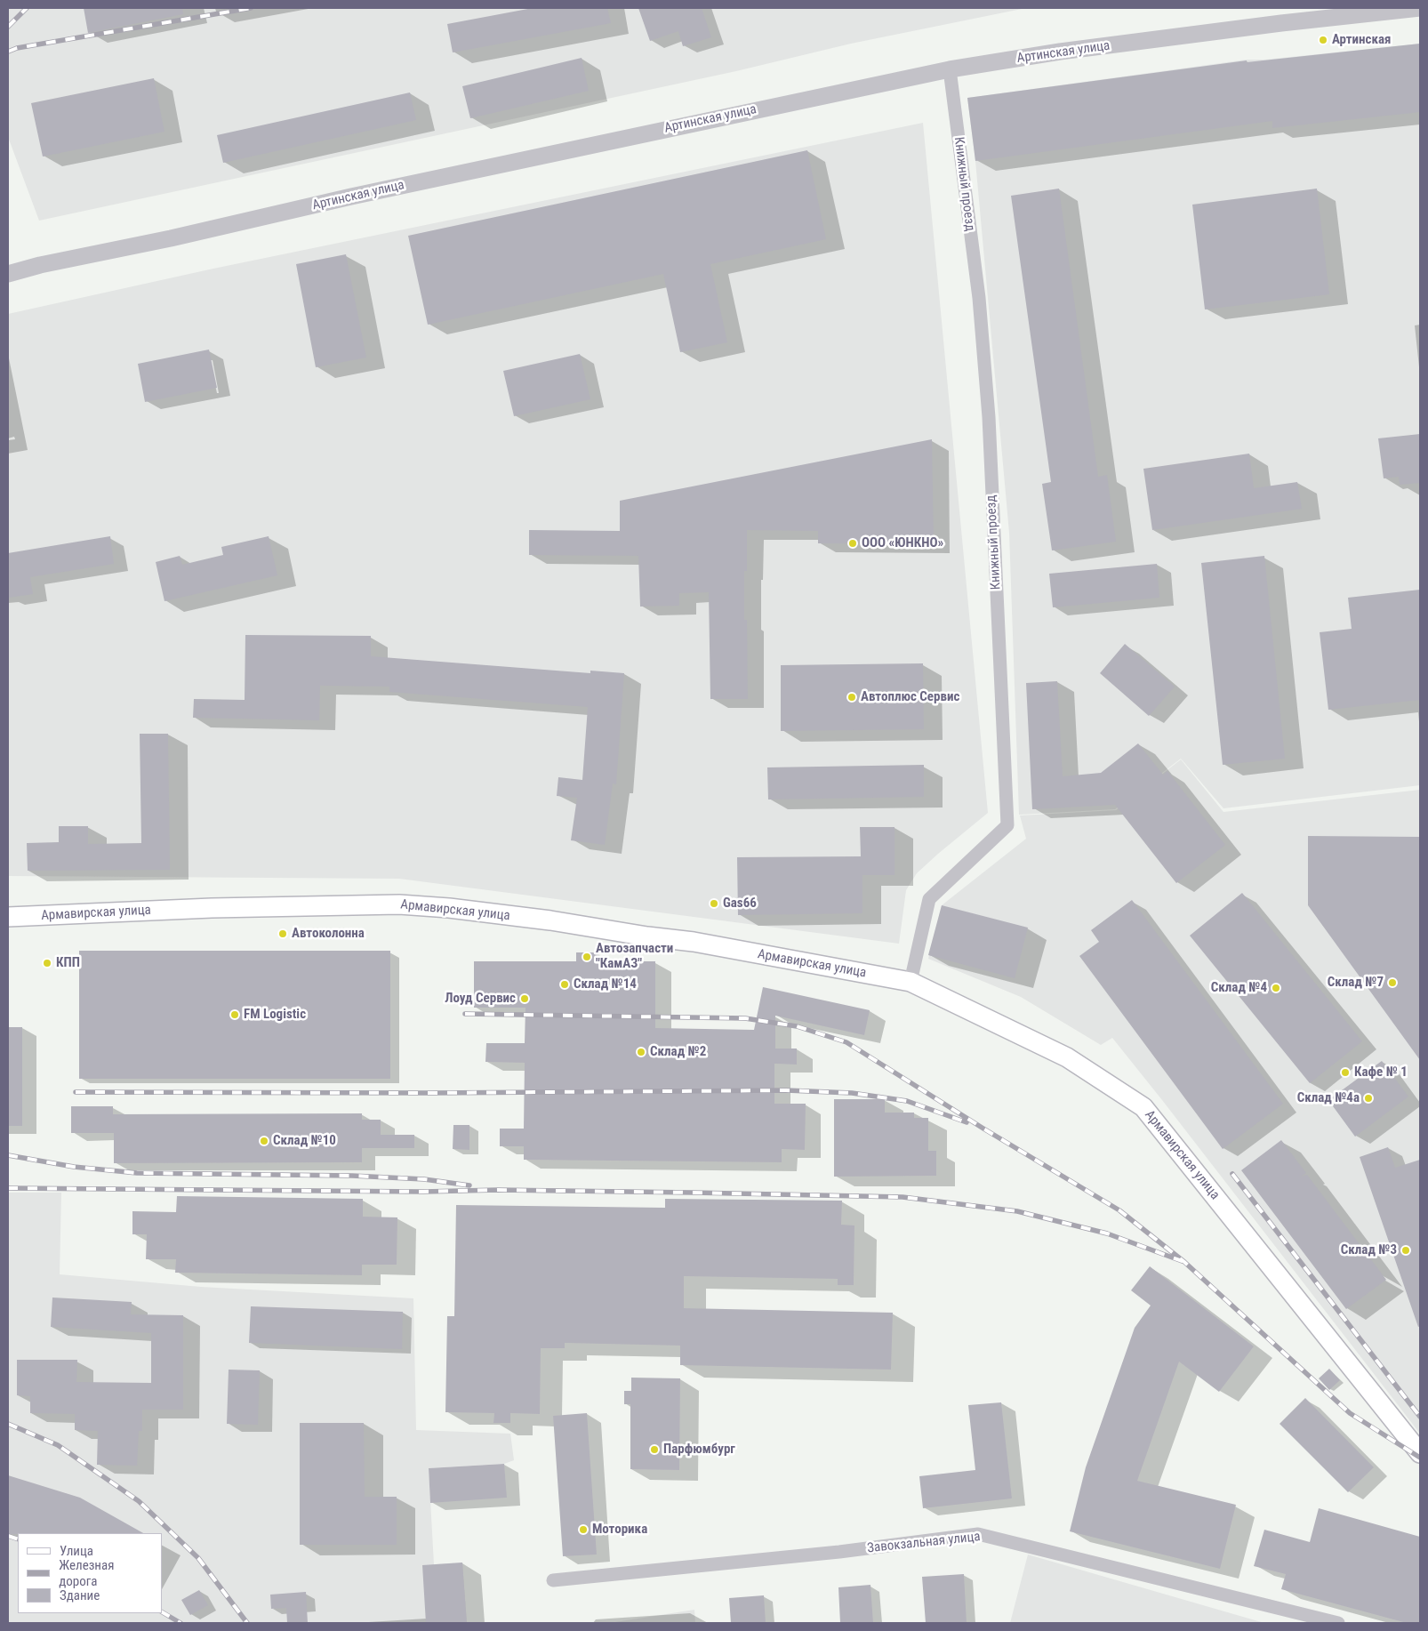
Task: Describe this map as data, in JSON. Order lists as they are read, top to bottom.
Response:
{
  "streets": {
    "main road": ["Армавирская улица"],
    "street": ["Артинская улица", "Книжный проезд", "Завокзальная улица"]
  },
  "crossings": [
    ["Артинская улица", "Книжный проезд"],
    ["Книжный проезд", "Армавирская улица"]
  ],
  "places": [
    "Артинская",
    "ООО «ЮНКНО»",
    "Автоплюс Сервис",
    "Gas66",
    "Автоколонна",
    "Автозапчасти \"КамАЗ\"",
    "КПП",
    "Склад №7",
    "Склад №14",
    "Склад №4",
    "Лоуд Сервис",
    "FM Logistic",
    "Склад №2",
    "Кафе № 1",
    "Склад №4а",
    "Склад №10",
    "Склад №3",
    "Парфюмбург",
    "Моторика"
  ],
  "legend": ["Улица", "Железная дорога", "Здание"]
}
